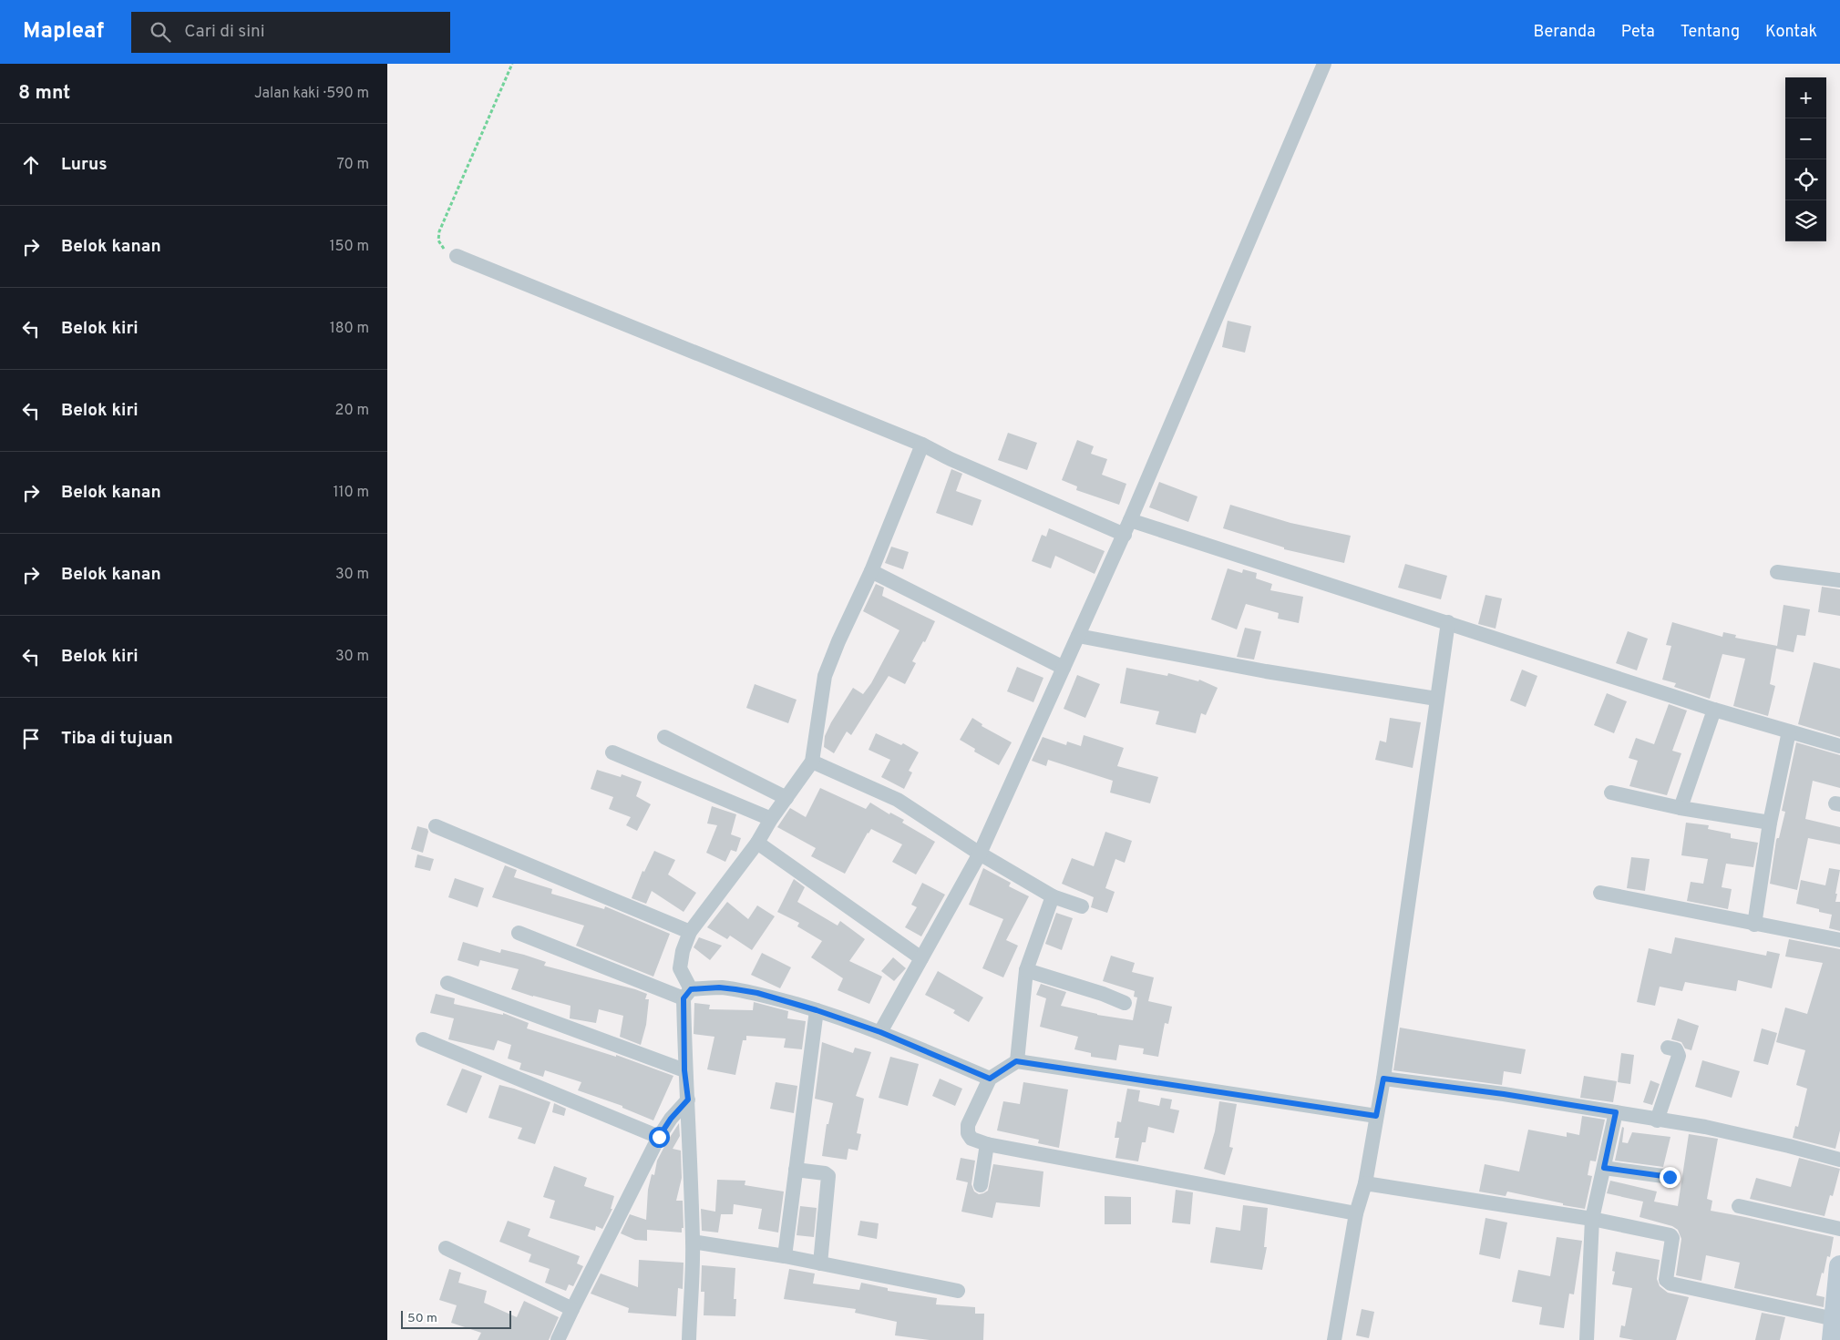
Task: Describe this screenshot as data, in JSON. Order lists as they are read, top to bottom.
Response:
{
  "scale_bar": "50 m",
  "page": {
    "header": "Mapleaf",
    "search": "Cari di sini",
    "nav": [
      "Beranda",
      "Peta",
      "Tentang",
      "Kontak"
    ],
    "heading": ["8 mnt", "Jalan kaki · 590 m"],
    "map_buttons": ["+", "−"],
    "list": [
      ["Lurus", "70 m"],
      ["Belok kanan", "150 m"],
      ["Belok kiri", "180 m"],
      ["Belok kiri", "20 m"],
      ["Belok kanan", "110 m"],
      ["Belok kanan", "30 m"],
      ["Belok kiri", "30 m"],
      "Tiba di tujuan"
    ],
    "scale": "50 m"
  }
}
